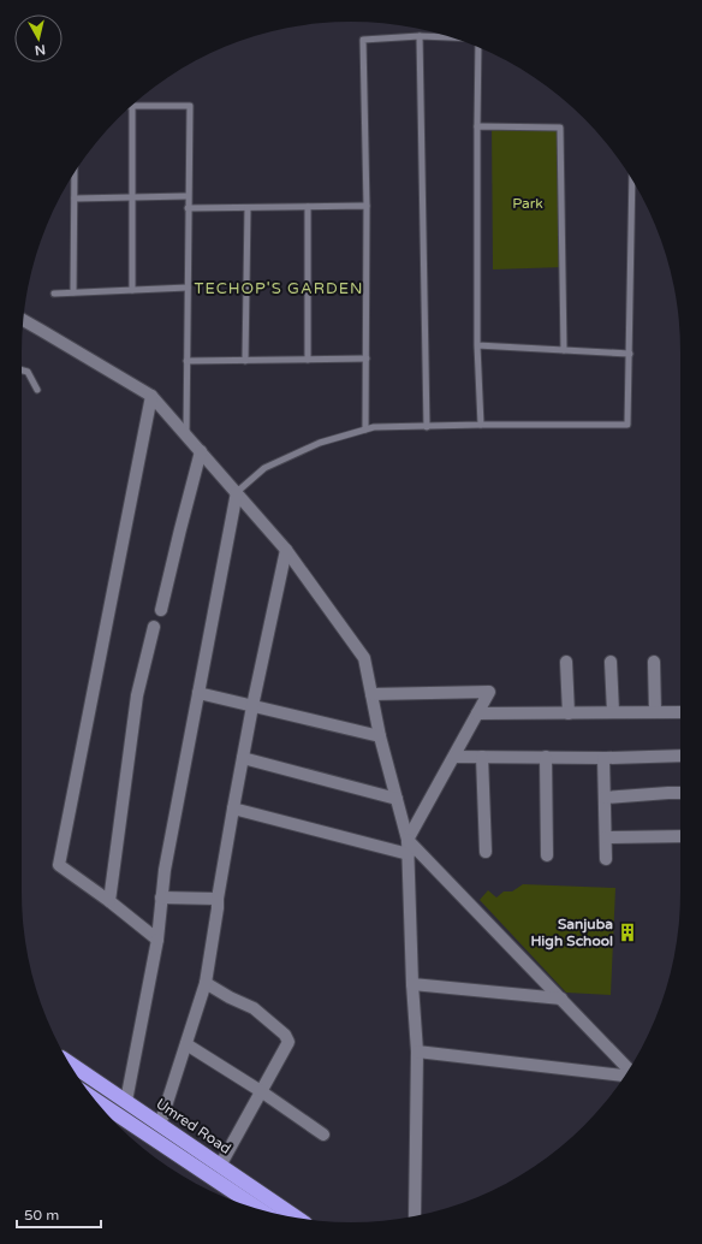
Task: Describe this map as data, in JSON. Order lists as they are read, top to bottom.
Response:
{
  "streets": {
    "highway": ["Umred Road"]
  },
  "districts": ["TECHOP'S GARDEN"],
  "parks": ["Park"],
  "places": {
    "building": ["Sanjuba High School"]
  },
  "scale_bar": "50 m",
  "north": "bottom"
}
